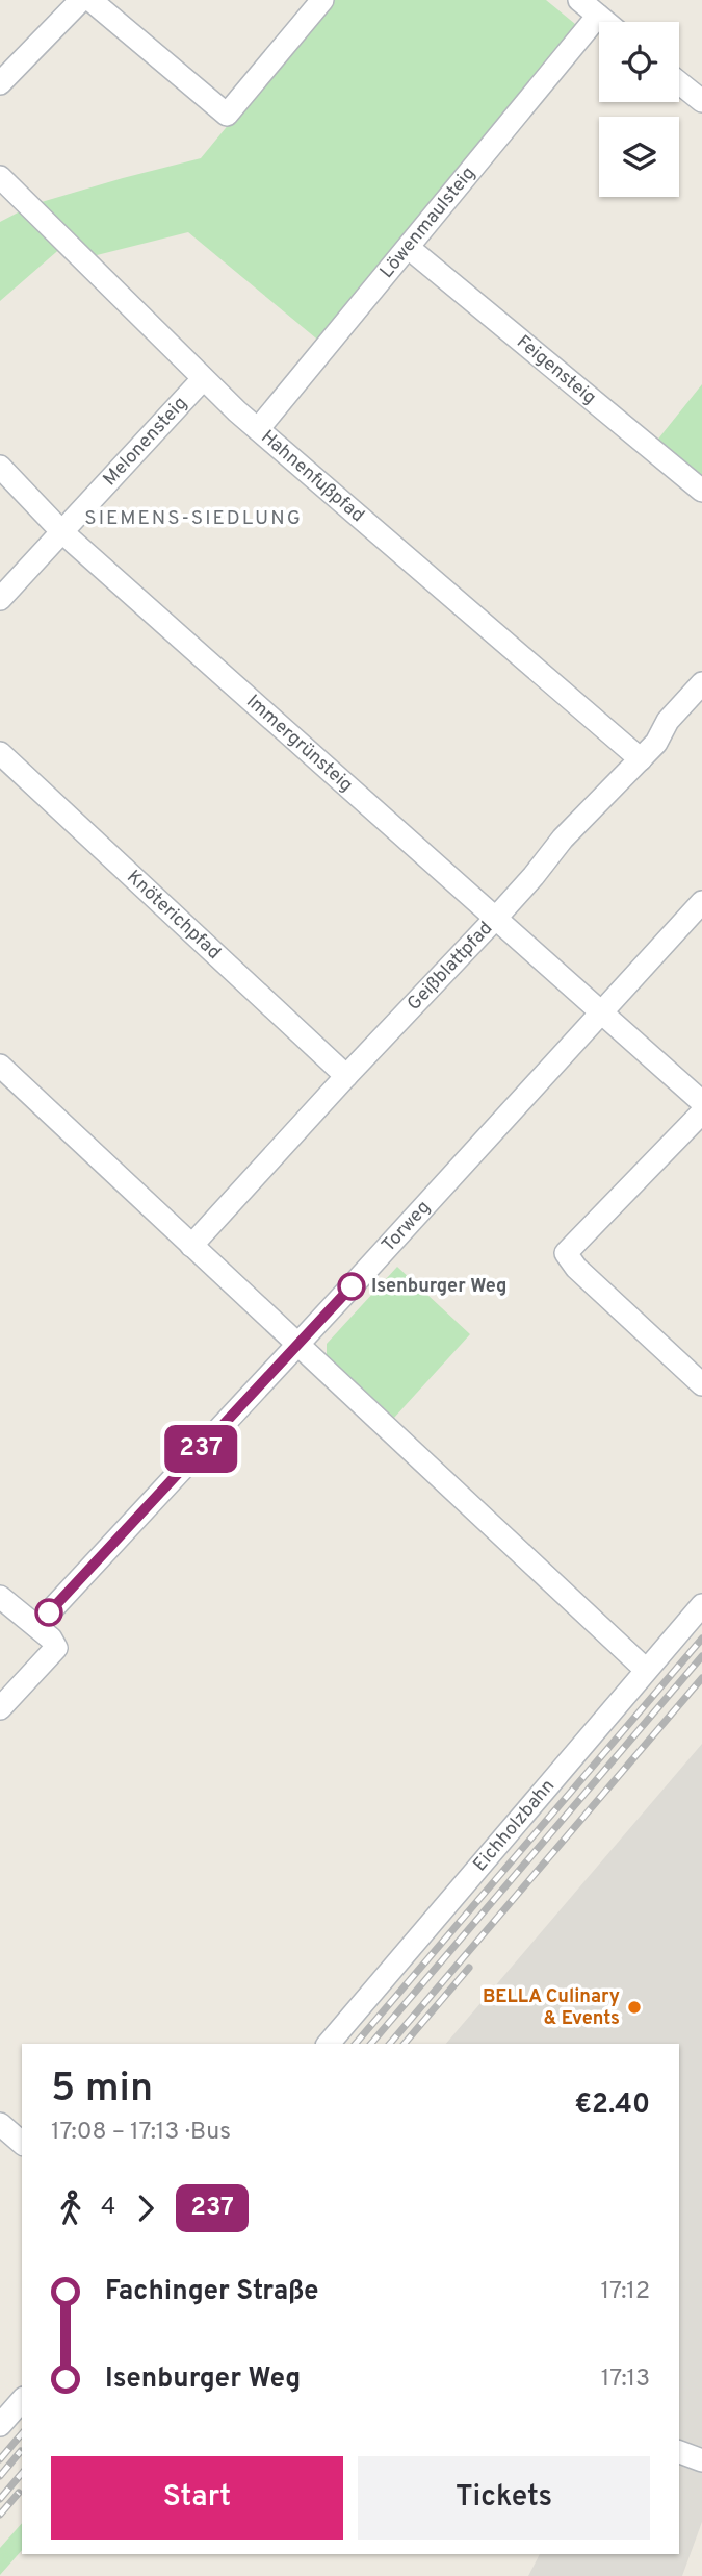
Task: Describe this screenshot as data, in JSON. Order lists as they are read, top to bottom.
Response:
{
  "streets": {
    "street": [
      "Löwenmaulsteig",
      "Feigensteig",
      "Melonensteig",
      "Hahnenfußpfad",
      "Immergrünsteig",
      "Knöterichpfad",
      "Geißblattpfad",
      "Torweg",
      "Eichholzbahn"
    ]
  },
  "crossings": [
    ["Löwenmaulsteig", "Feigensteig"],
    ["Löwenmaulsteig", "Hahnenfußpfad"],
    ["Melonensteig", "Hahnenfußpfad"],
    ["Melonensteig", "Immergrünsteig"],
    ["Hahnenfußpfad", "Geißblattpfad"],
    ["Immergrünsteig", "Geißblattpfad"],
    ["Immergrünsteig", "Torweg"],
    ["Knöterichpfad", "Geißblattpfad"]
  ],
  "districts": ["SIEMENS-SIEDLUNG"],
  "places": ["Isenburger Weg", "BELLA Culinary & Events"],
  "lines": ["bus line 237"],
  "page": {
    "on_map": "237",
    "heading": ["5 min", "17:08 – 17:13 · Bus", "€2.40"],
    "legs": ["4", "237"],
    "list": [
      {
        "name": "Fachinger Straße",
        "value": "17:12"
      },
      {
        "name": "Isenburger Weg",
        "value": "17:13"
      }
    ],
    "buttons": ["Start", "Tickets"]
  }
}
